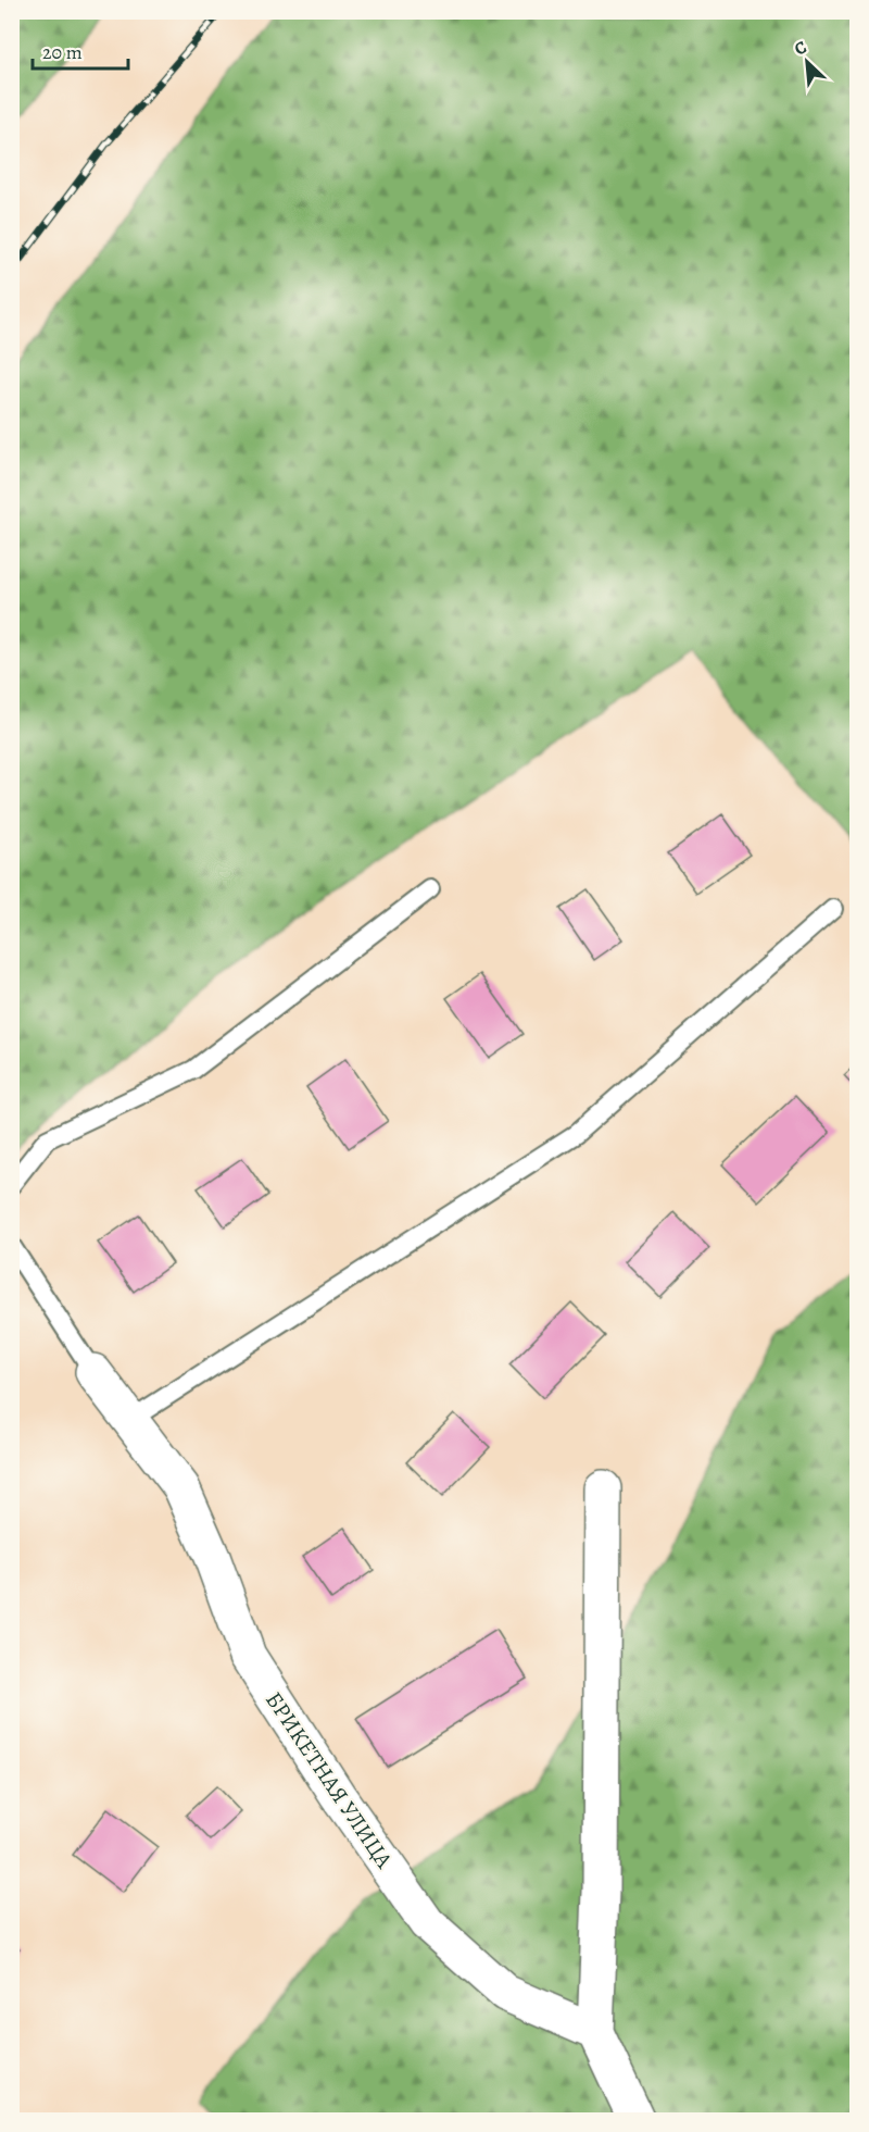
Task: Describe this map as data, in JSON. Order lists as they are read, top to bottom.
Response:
{
  "streets": {
    "street": ["БРИКЕТНАЯ УЛИЦА"]
  },
  "scale_bar": "20 m",
  "north": "top left"
}
